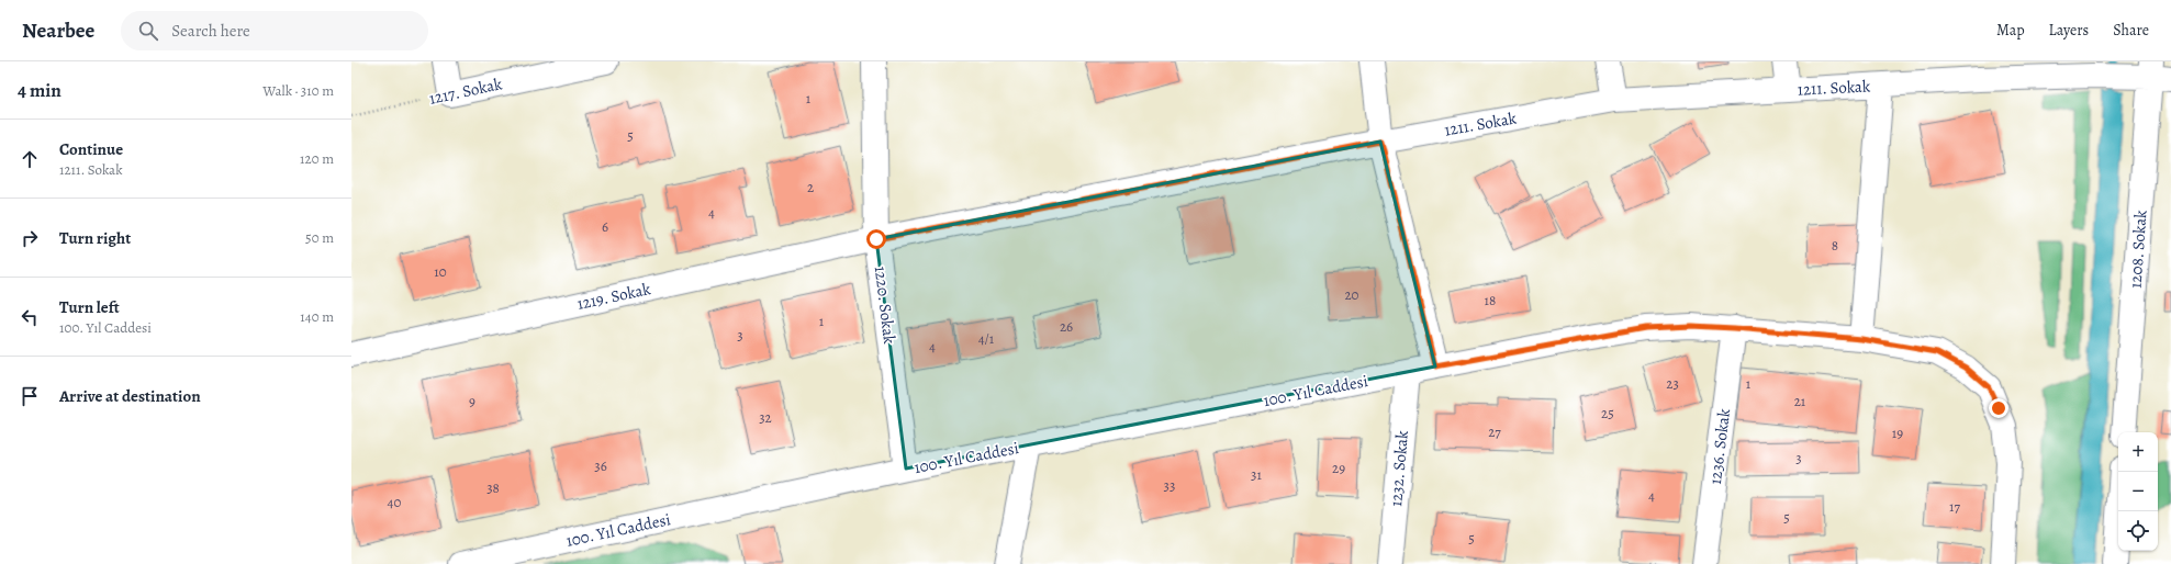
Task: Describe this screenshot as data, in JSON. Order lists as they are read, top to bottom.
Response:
{
  "streets": {
    "street": [
      "1211. Sokak",
      "1217. Sokak",
      "1208. Sokak",
      "1219. Sokak",
      "1220. Sokak",
      "100. Yıl Caddesi",
      "1236. Sokak",
      "1232. Sokak"
    ]
  },
  "crossings": [
    ["1211. Sokak", "1208. Sokak"],
    ["1211. Sokak", "1219. Sokak"],
    ["1211. Sokak", "1220. Sokak"],
    ["1219. Sokak", "1220. Sokak"],
    ["1220. Sokak", "100. Yıl Caddesi"],
    ["100. Yıl Caddesi", "1236. Sokak"],
    ["100. Yıl Caddesi", "1232. Sokak"]
  ],
  "house_numbers": [
    "1",
    "5",
    "2",
    "4",
    "6",
    "8",
    "10",
    "20",
    "18",
    "1",
    "26",
    "3",
    "4/1",
    "4",
    "23",
    "1",
    "9",
    "21",
    "25",
    "32",
    "27",
    "19",
    "3",
    "36",
    "29",
    "31",
    "33",
    "38",
    "4",
    "40",
    "17",
    "5",
    "5"
  ],
  "page": {
    "header": "Nearbee",
    "search": "Search here",
    "nav": ["Map", "Layers", "Share"],
    "heading": ["4 min", "Walk · 310 m"],
    "list": [
      ["Continue", "1211. Sokak", "120 m"],
      ["Turn right", "50 m"],
      ["Turn left", "100. Yıl Caddesi", "140 m"],
      "Arrive at destination"
    ],
    "map_buttons": ["+", "−"]
  }
}
